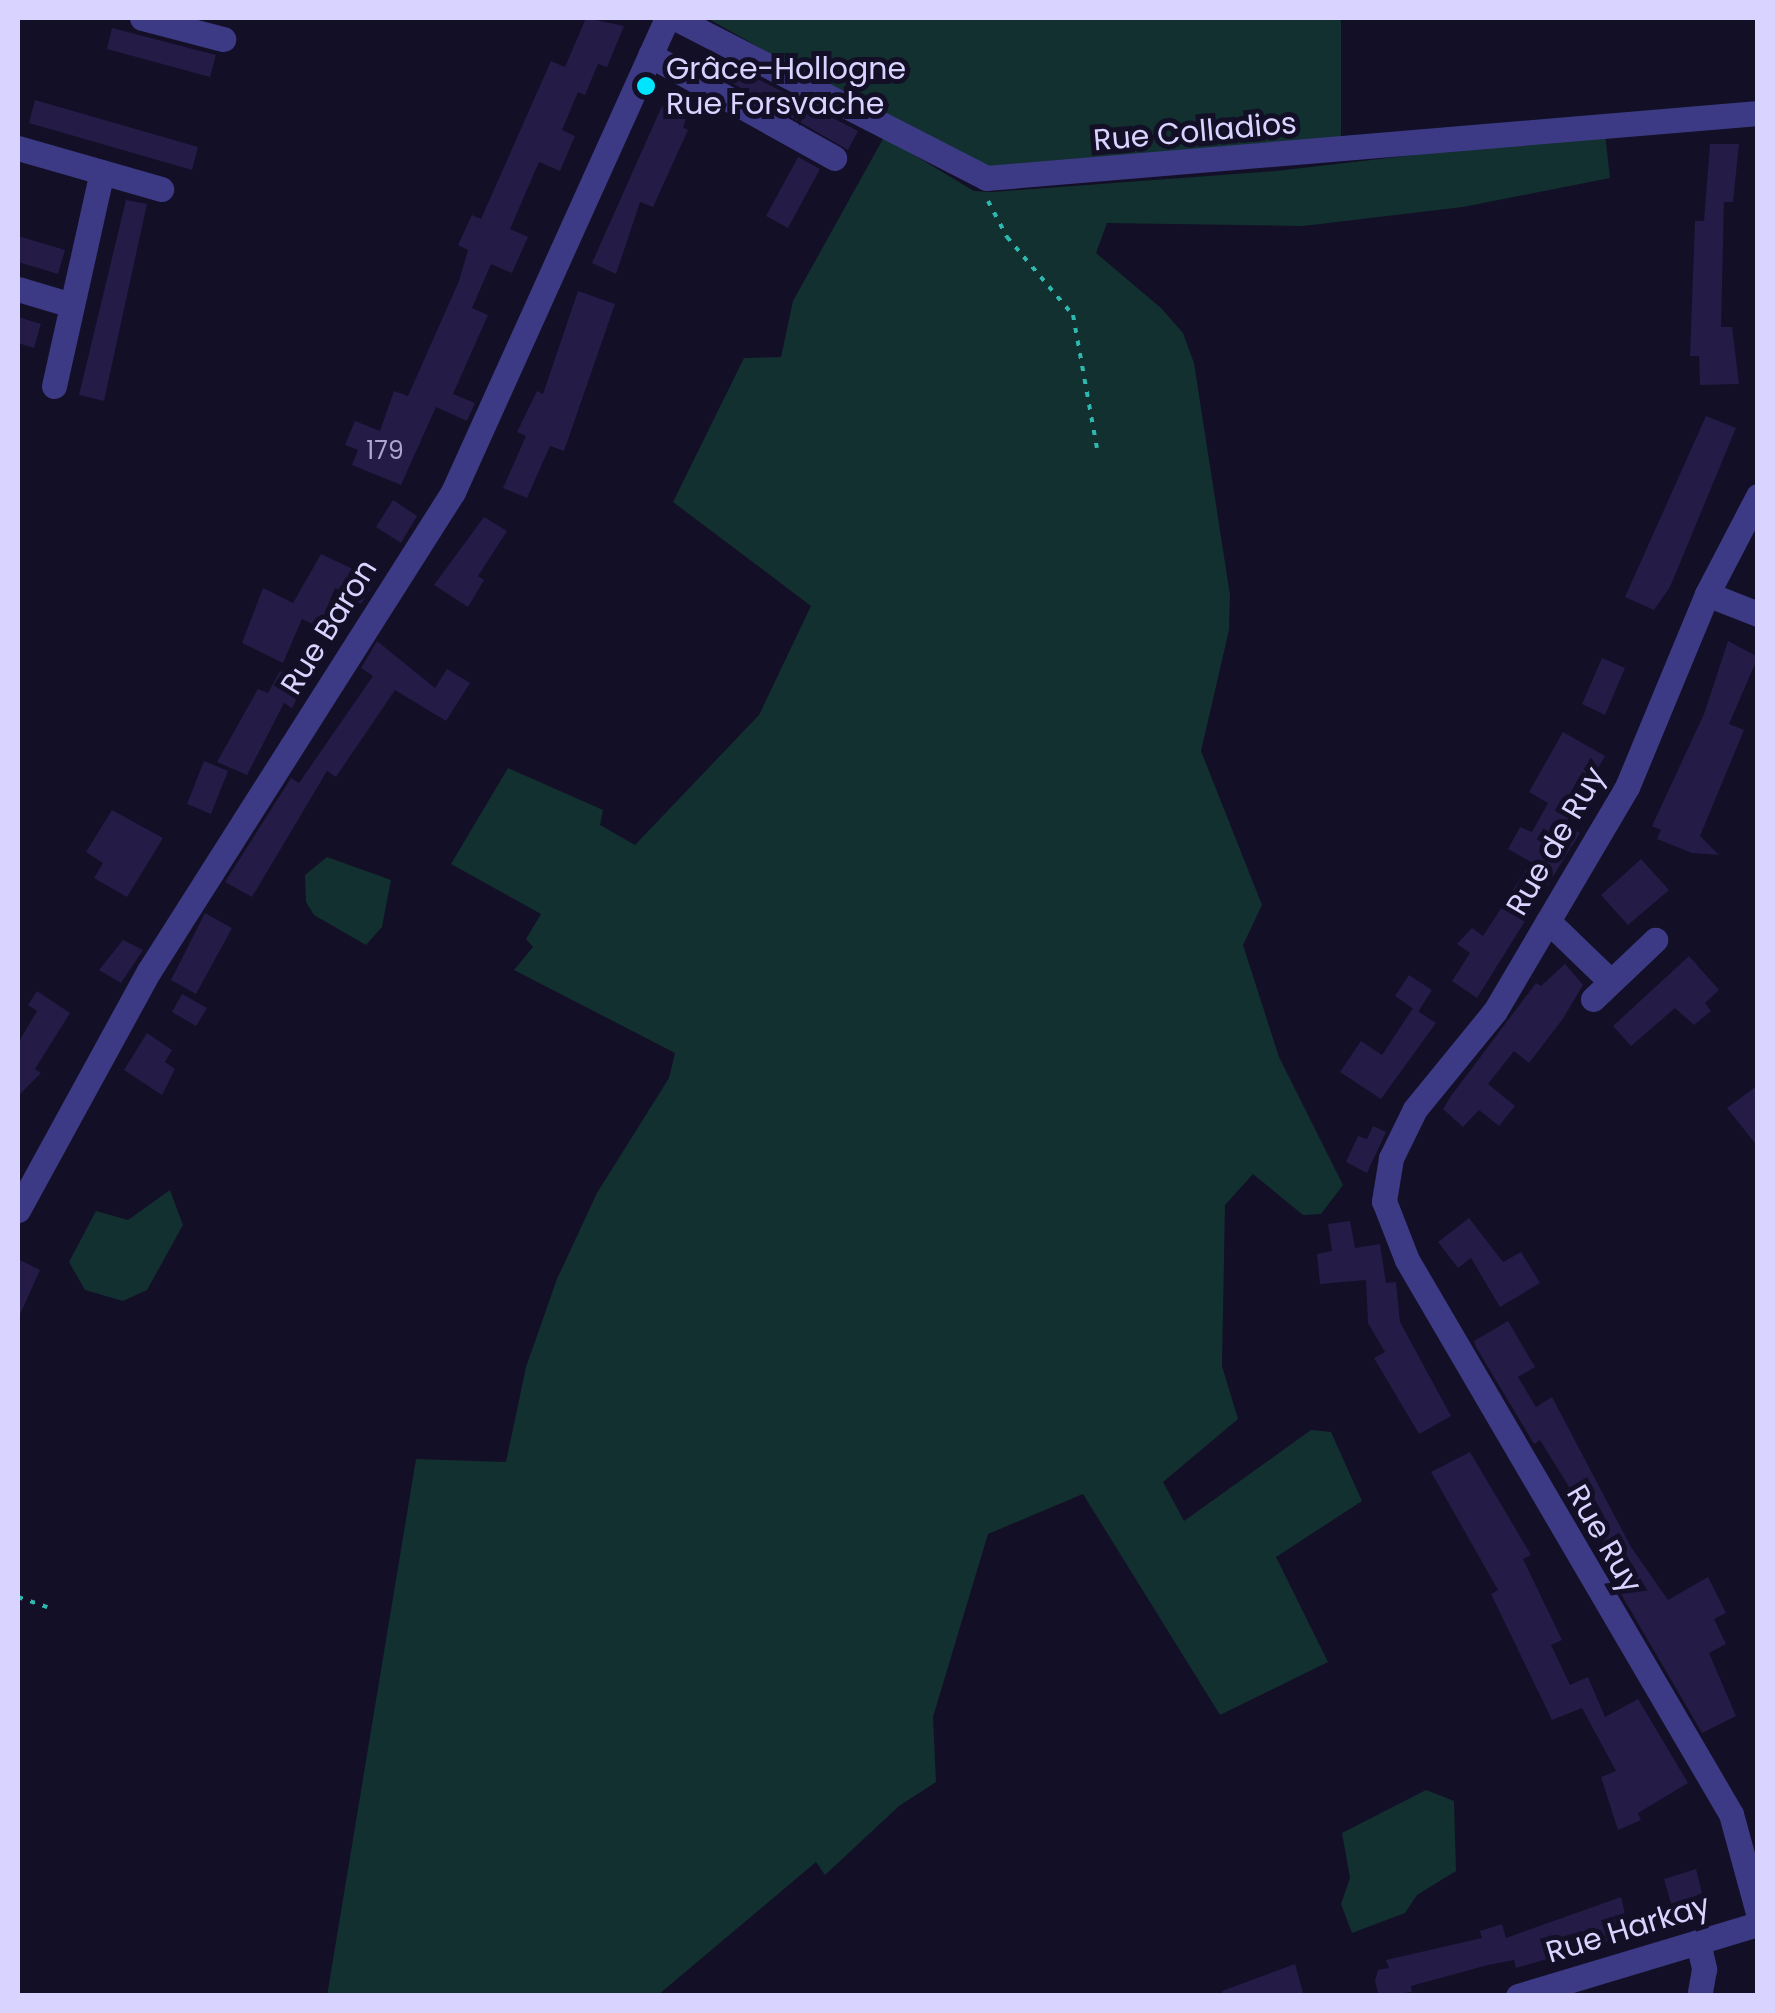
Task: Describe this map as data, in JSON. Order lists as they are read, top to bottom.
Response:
{
  "streets": {
    "street": [
      "Rue Colladios",
      "Rue Baron",
      "Rue de Ruy",
      "Rue Ruy",
      "Rue Harkay"
    ]
  },
  "crossings": [
    ["Rue de Ruy", "Rue Ruy"]
  ],
  "places": ["Grâce-Hollogne Rue Forsvache"],
  "house_numbers": ["179"]
}
